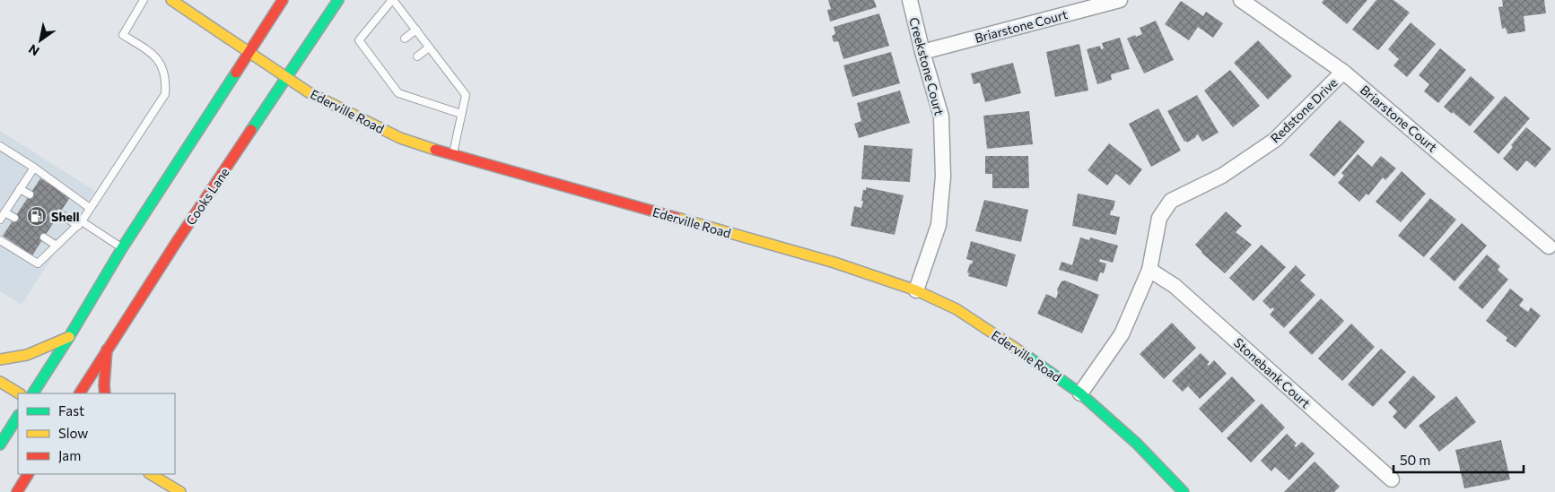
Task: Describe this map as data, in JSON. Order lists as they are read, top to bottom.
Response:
{
  "streets": {
    "main road": ["Ederville Road", "Cooks Lane"],
    "street": [
      "Briarstone Court",
      "Creekstone Court",
      "Redstone Drive",
      "Stonebank Court"
    ]
  },
  "crossings": [
    ["Briarstone Court", "Creekstone Court"],
    ["Briarstone Court", "Redstone Drive"],
    ["Creekstone Court", "Ederville Road"],
    ["Redstone Drive", "Ederville Road"],
    ["Redstone Drive", "Stonebank Court"],
    ["Ederville Road", "Cooks Lane"]
  ],
  "places": {
    "fuel station": ["Shell"]
  },
  "legend": ["Fast", "Slow", "Jam"],
  "scale_bar": "50 m",
  "north": "bottom left"
}
